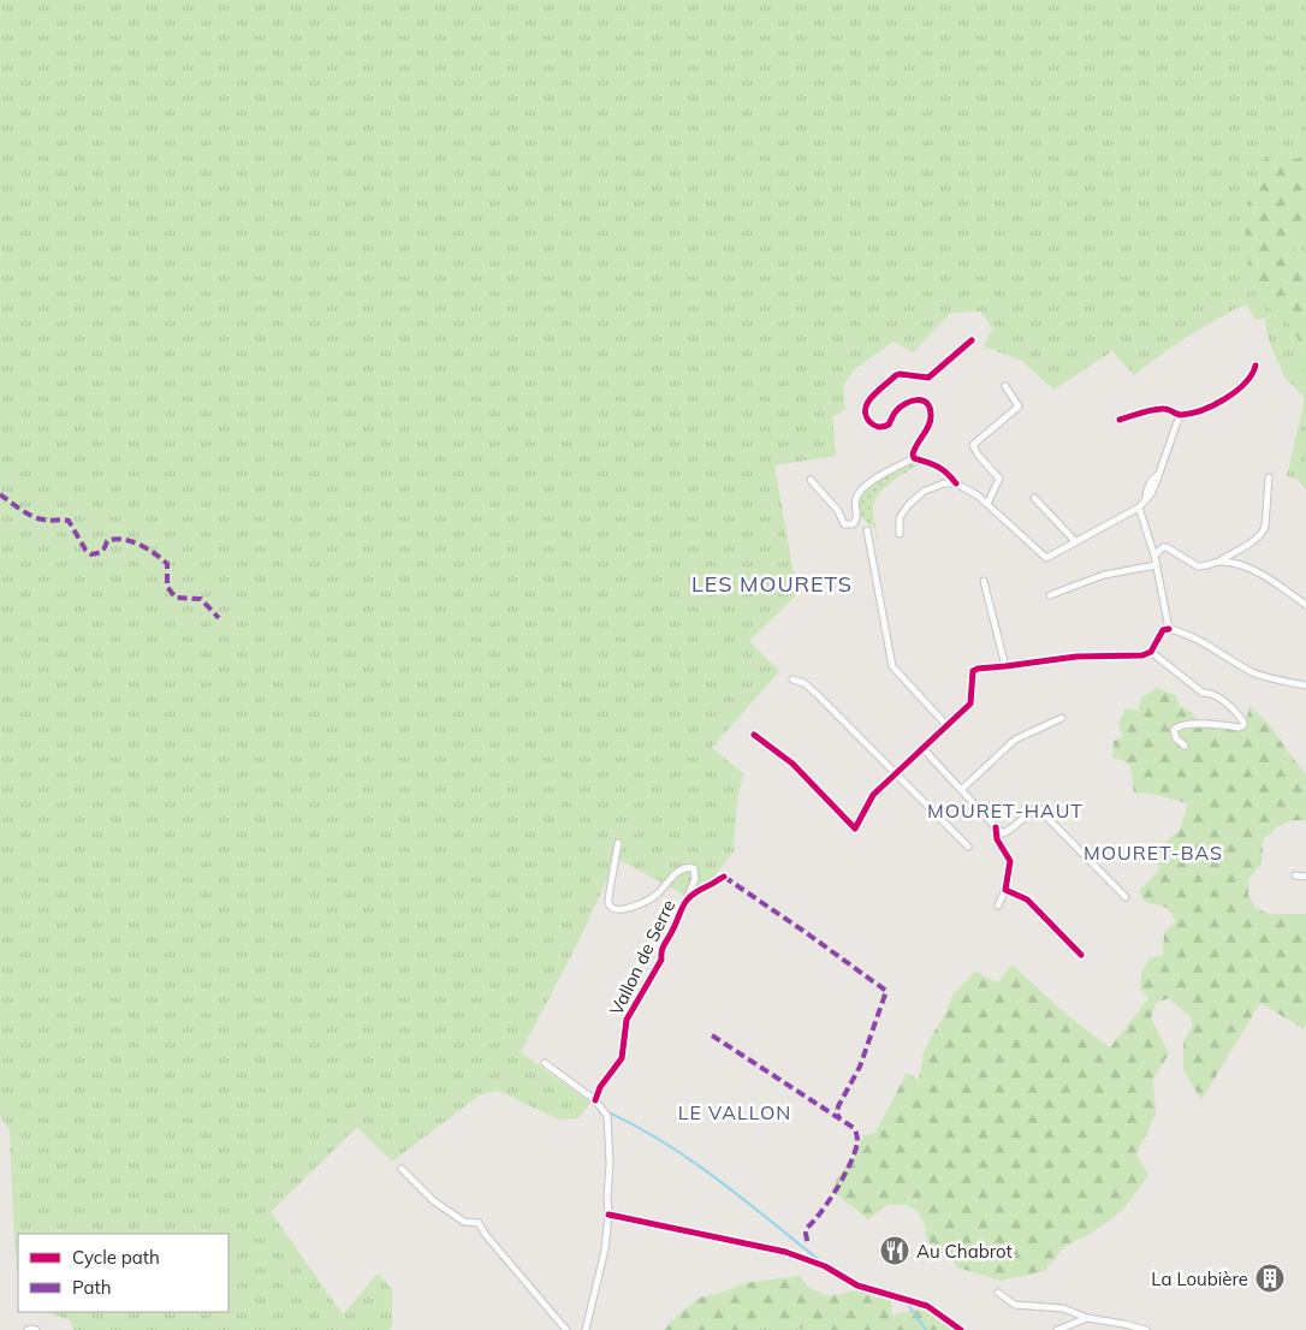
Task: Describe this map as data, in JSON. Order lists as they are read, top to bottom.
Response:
{
  "streets": {
    "street": ["Vallon de Serre"]
  },
  "districts": [
    "LES MOURETS",
    "MOURET-HAUT",
    "MOURET-BAS",
    "LE VALLON"
  ],
  "places": {
    "restaurant": ["Au Chabrot"],
    "building": ["La Loubière"]
  },
  "legend": ["Cycle path", "Path"]
}
